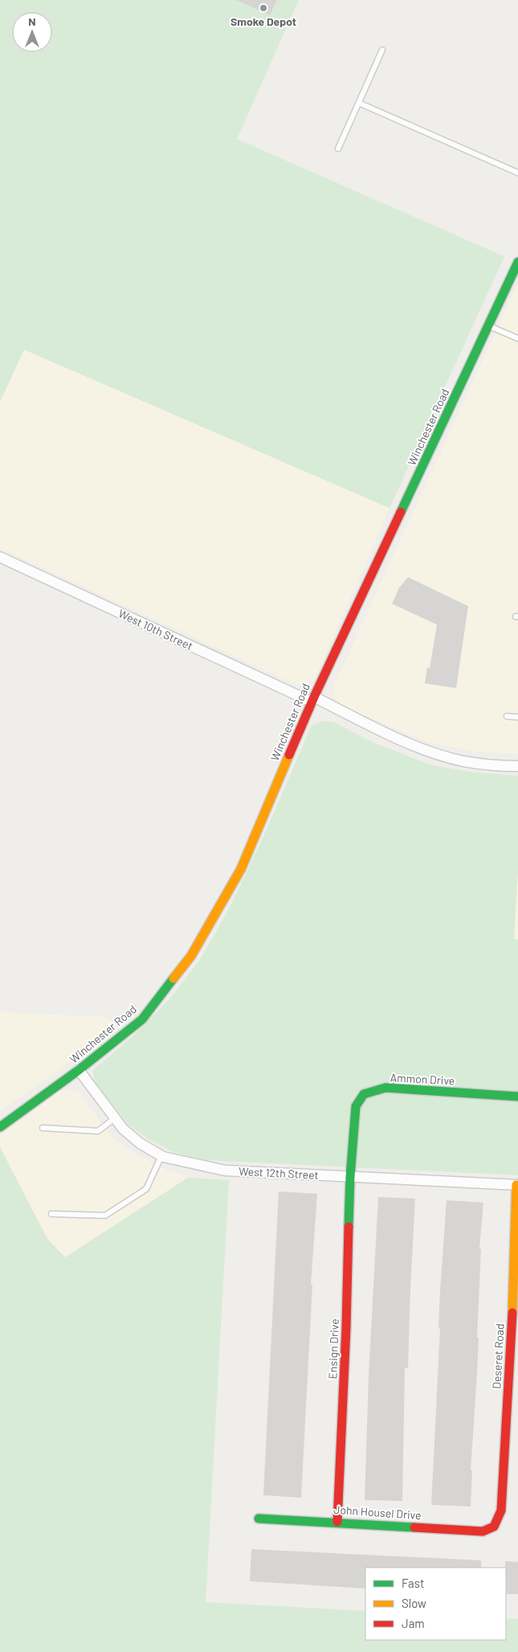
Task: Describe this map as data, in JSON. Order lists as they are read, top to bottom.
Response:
{
  "streets": {
    "street": [
      "Winchester Road",
      "West 10th Street",
      "Ammon Drive",
      "West 12th Street",
      "Ensign Drive",
      "Deseret Road",
      "John Housel Drive"
    ]
  },
  "crossings": [
    ["Winchester Road", "West 10th Street"],
    ["Winchester Road", "West 12th Street"],
    ["Ammon Drive", "West 12th Street"],
    ["Ammon Drive", "Ensign Drive"],
    ["West 12th Street", "Ensign Drive"],
    ["West 12th Street", "Deseret Road"],
    ["Ensign Drive", "John Housel Drive"],
    ["Deseret Road", "John Housel Drive"]
  ],
  "places": ["Smoke Depot"],
  "legend": ["Fast", "Slow", "Jam"],
  "north": "top"
}
